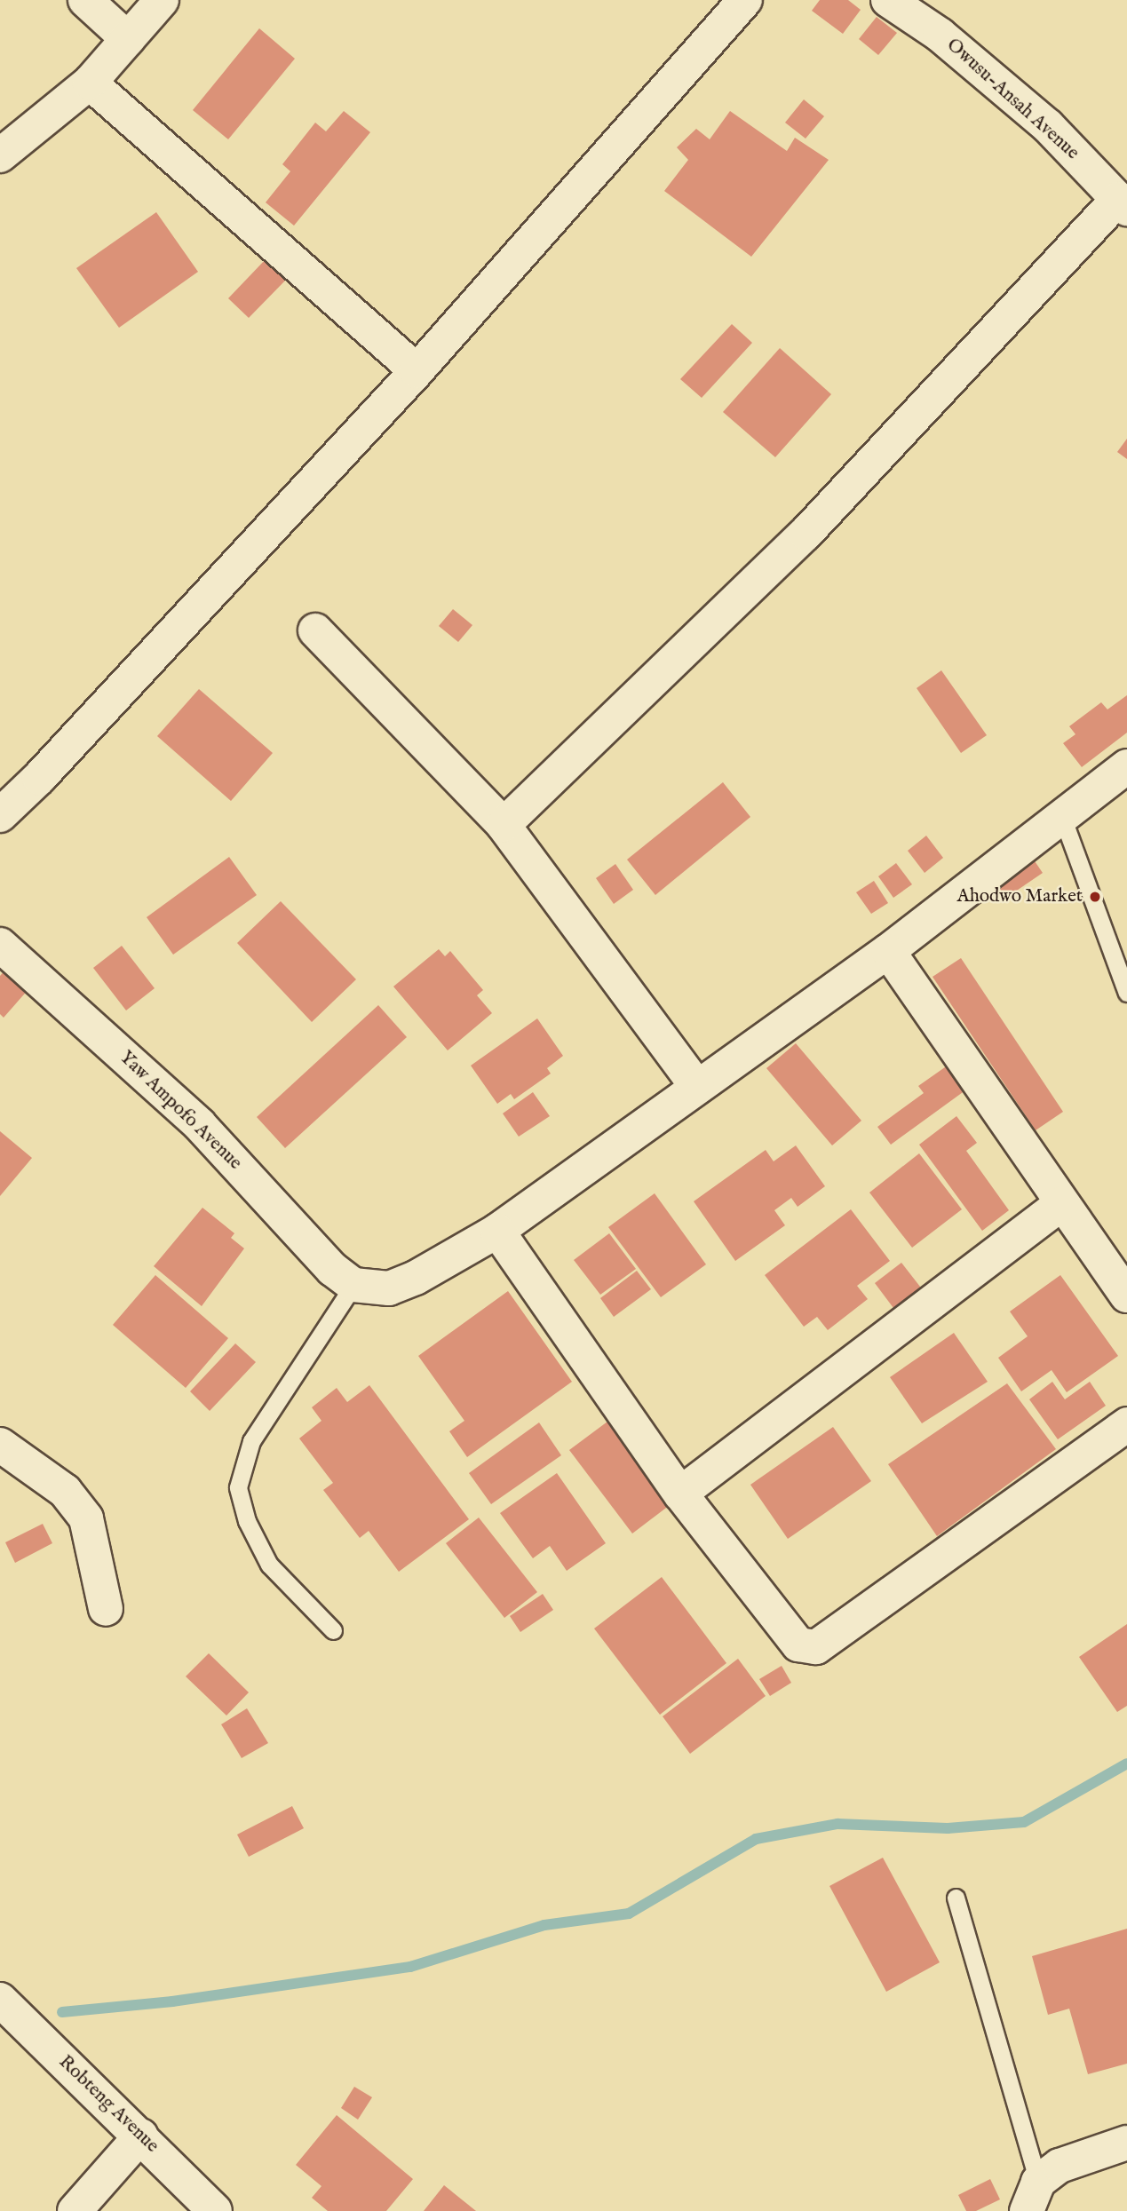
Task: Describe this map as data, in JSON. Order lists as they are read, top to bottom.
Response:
{
  "streets": {
    "street": ["Owusu-Ansah Avenue", "Yaw Ampofo Avenue", "Robteng Avenue"]
  },
  "places": ["Ahodwo Market"]
}
